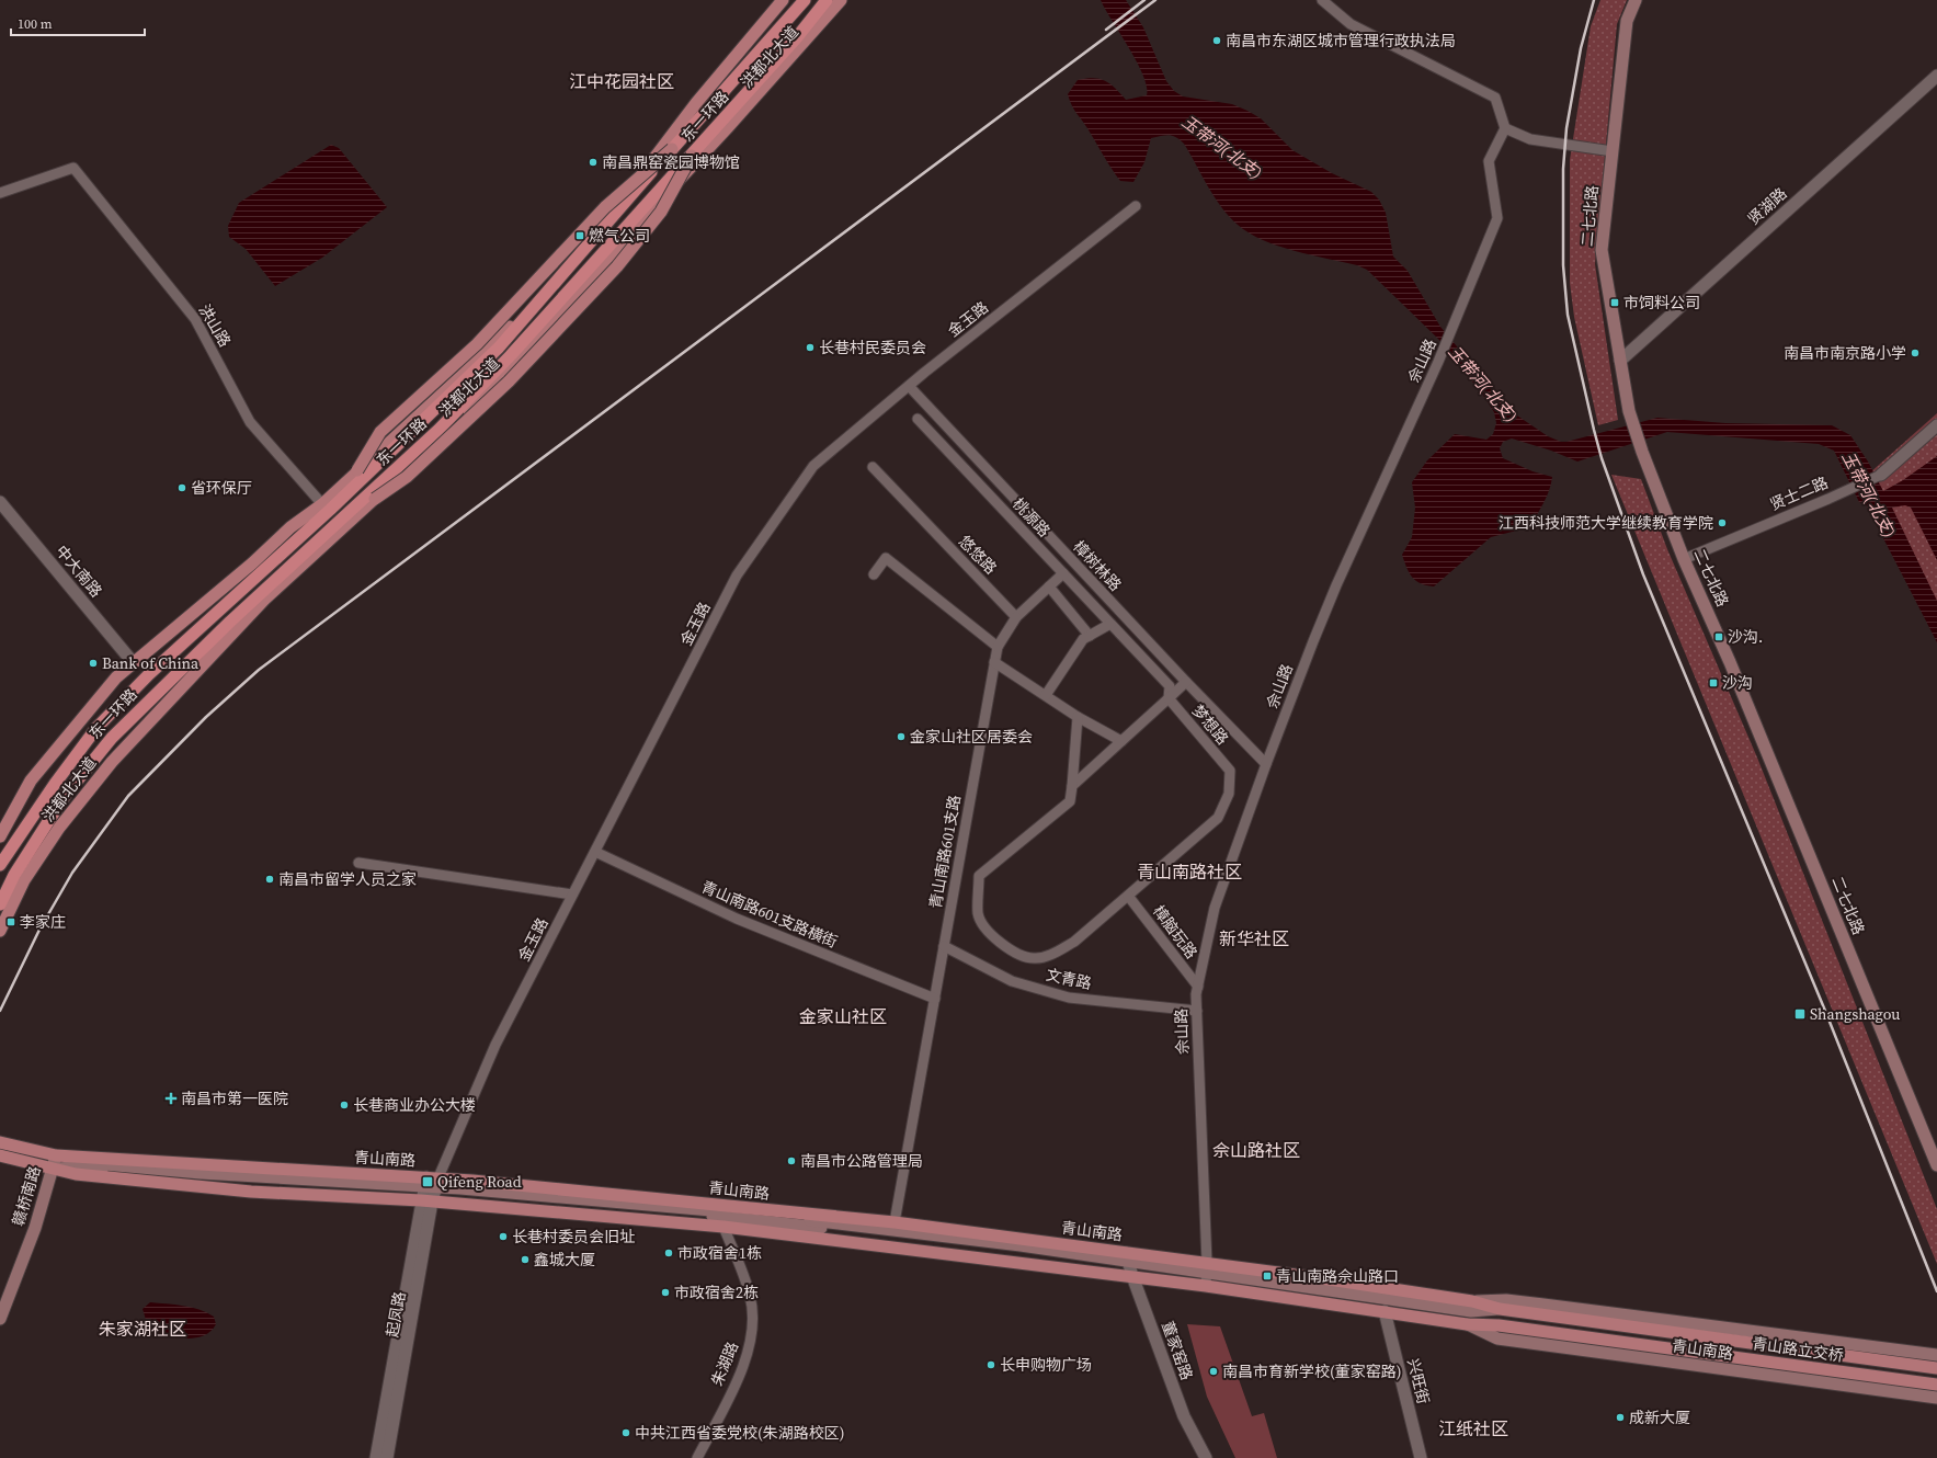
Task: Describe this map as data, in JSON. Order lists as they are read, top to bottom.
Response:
{
  "streets": {
    "highway": ["东一环路"],
    "main road": [
      "洪都北大道",
      "二七北路",
      "青山南路",
      "赣桥南路",
      "青山路立交桥"
    ],
    "street": [
      "贤湖路",
      "金玉路",
      "洪山路",
      "佘山路",
      "贤士二路",
      "桃源路",
      "悠悠路",
      "樟树林路",
      "中大南路",
      "梦想路",
      "青山南路601支路",
      "青山南路601支路横街",
      "樟脑玩路",
      "文青路",
      "起凤路",
      "董家窑路",
      "朱湖路",
      "兴旺街"
    ]
  },
  "crossings": [
    ["洪都北大道", "洪山路"],
    ["洪都北大道", "中大南路"],
    ["贤湖路", "二七北路"],
    ["二七北路", "贤士二路"],
    ["金玉路", "樟树林路"],
    ["金玉路", "青山南路601支路横街"],
    ["金玉路", "青山南路"],
    ["金玉路", "起凤路"],
    ["佘山路", "樟树林路"],
    ["佘山路", "樟脑玩路"],
    ["佘山路", "文青路"],
    ["佘山路", "青山南路"],
    ["桃源路", "梦想路"],
    ["梦想路", "樟脑玩路"],
    ["青山南路601支路", "青山南路601支路横街"],
    ["青山南路601支路", "文青路"],
    ["青山南路601支路", "青山南路"],
    ["青山南路", "赣桥南路"],
    ["青山南路", "起凤路"],
    ["青山南路", "青山路立交桥"],
    ["青山南路", "董家窑路"],
    ["青山南路", "朱湖路"],
    ["青山南路", "兴旺街"]
  ],
  "districts": [
    "江中花园社区",
    "青山南路社区",
    "新华社区",
    "金家山社区",
    "佘山路社区",
    "朱家湖社区",
    "江纸社区"
  ],
  "water": ["玉带河(北支)"],
  "places": {
    "other": [
      "南昌市东湖区城市管理行政执法局",
      "南昌鼎窑瓷园博物馆",
      "长巷村民委员会",
      "南昌市南京路小学",
      "省环保厅",
      "江西科技师范大学继续教育学院",
      "Bank of China",
      "金家山社区居委会",
      "南昌市留学人员之家",
      "长巷商业办公大楼",
      "南昌市公路管理局",
      "长巷村委员会旧址",
      "市政宿舍1栋",
      "鑫城大厦",
      "市政宿舍2栋",
      "长申购物广场",
      "南昌市育新学校(董家窑路)",
      "成新大厦",
      "中共江西省委党校(朱湖路校区)"
    ],
    "transit": [
      "燃气公司",
      "市饲料公司",
      "沙沟.",
      "沙沟",
      "李家庄",
      "Shangshagou",
      "Qifeng Road",
      "青山南路佘山路口"
    ],
    "health": ["南昌市第一医院"]
  },
  "scale_bar": "100 m"
}
